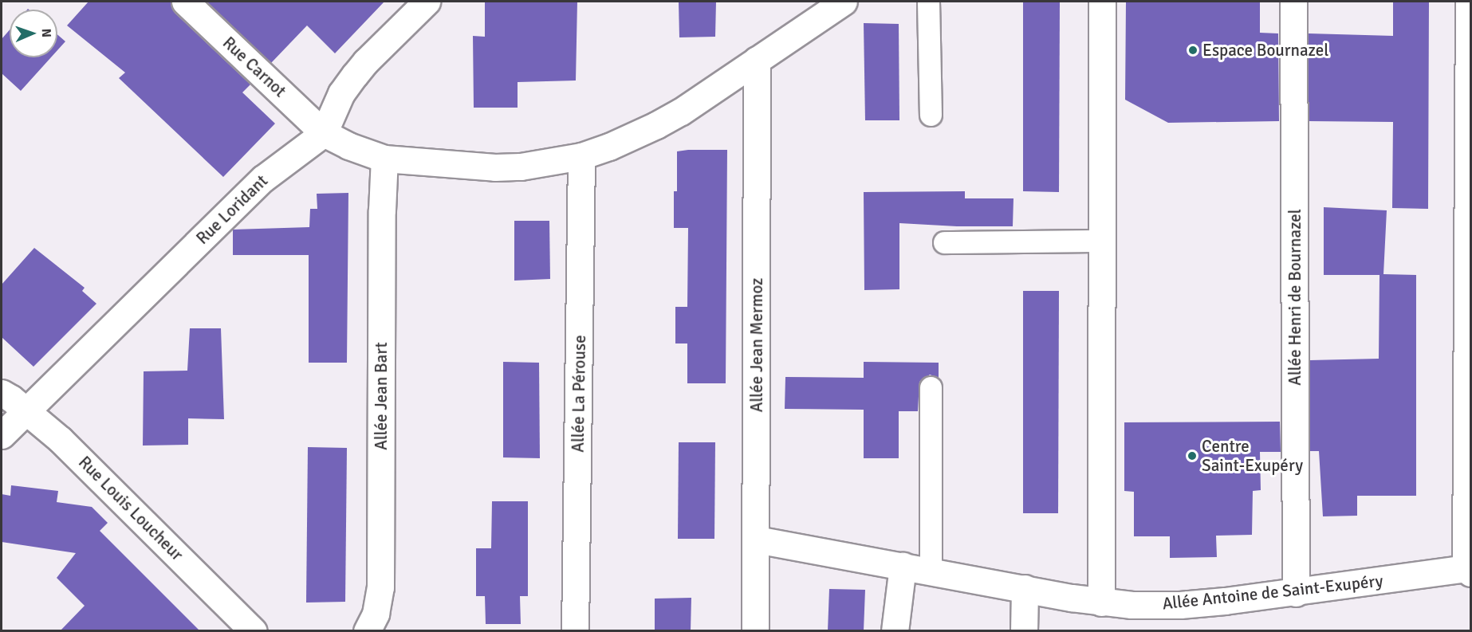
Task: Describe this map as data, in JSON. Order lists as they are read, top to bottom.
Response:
{
  "streets": {
    "street": [
      "Rue Carnot",
      "Rue Loridant",
      "Allée Henri de Bournazel",
      "Allée Jean Mermoz",
      "Allée La Pérouse",
      "Allée Jean Bart",
      "Rue Louis Loucheur",
      "Allée Antoine de Saint-Exupéry"
    ]
  },
  "crossings": [
    ["Rue Carnot", "Rue Loridant"],
    ["Rue Carnot", "Allée Jean Mermoz"],
    ["Rue Carnot", "Allée La Pérouse"],
    ["Rue Carnot", "Allée Jean Bart"],
    ["Rue Loridant", "Rue Louis Loucheur"],
    ["Allée Henri de Bournazel", "Allée Antoine de Saint-Exupéry"],
    ["Allée Jean Mermoz", "Allée Antoine de Saint-Exupéry"]
  ],
  "places": ["Espace Bournazel", "Centre Saint-Exupéry"],
  "north": "right"
}
